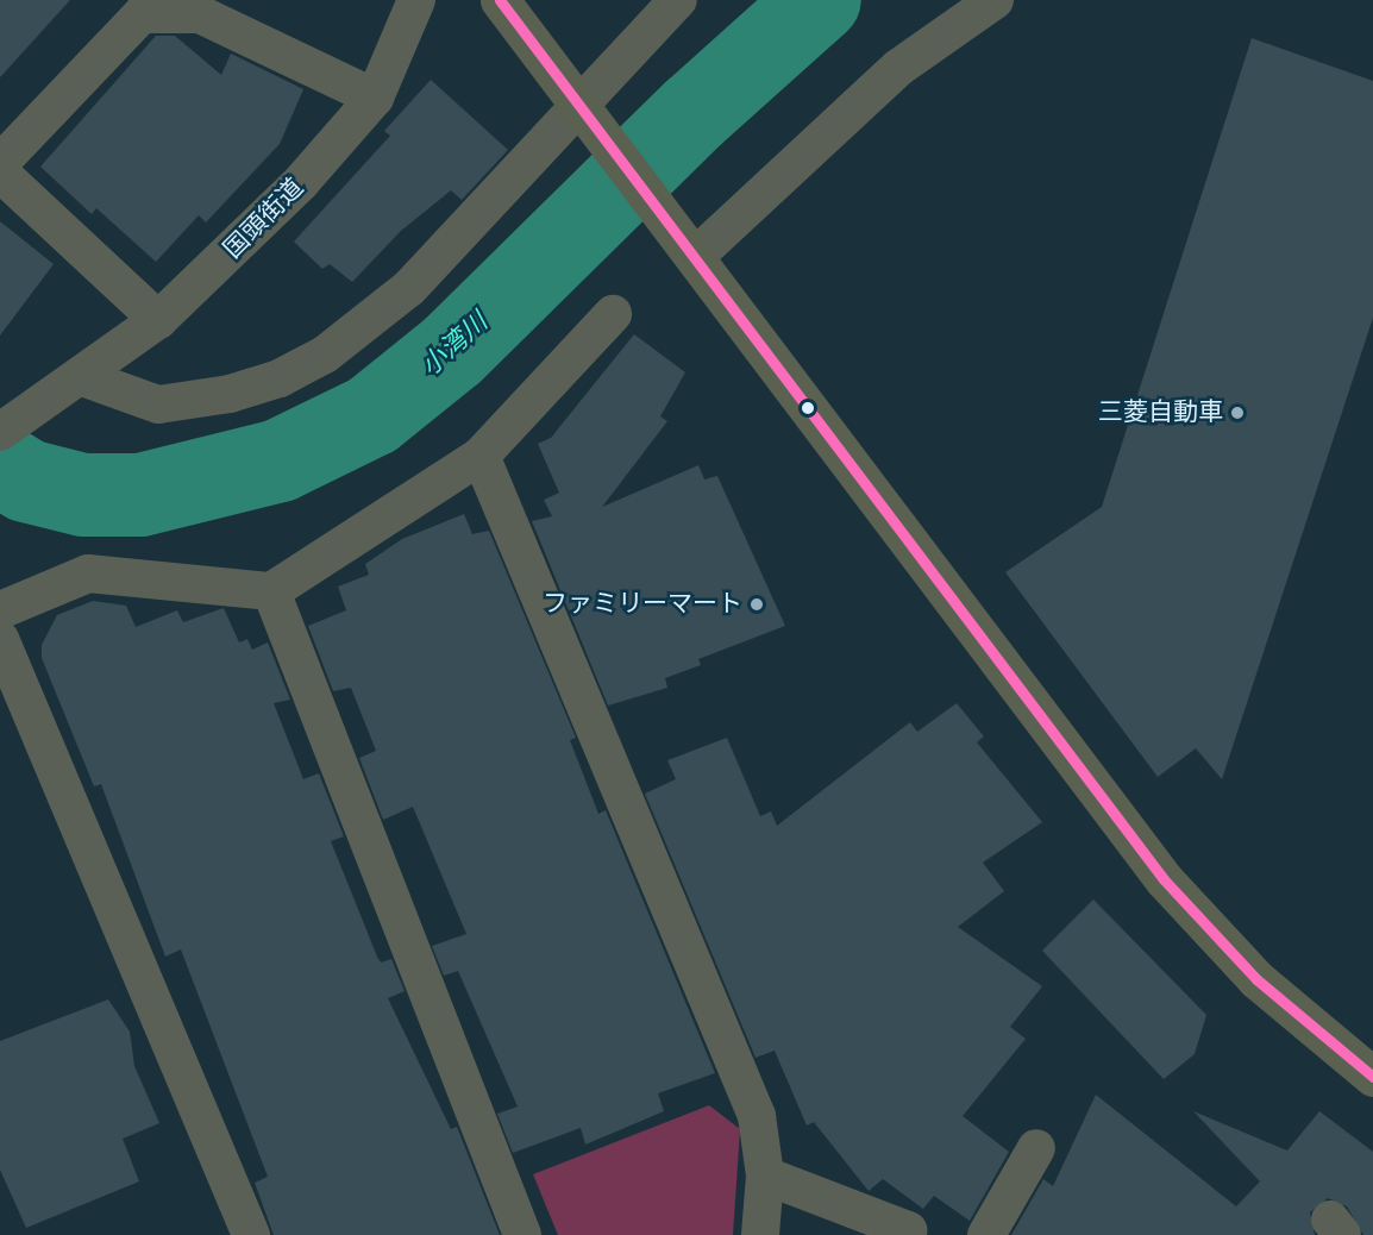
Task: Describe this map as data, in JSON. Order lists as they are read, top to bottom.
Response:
{
  "streets": {
    "street": ["国頭街道"]
  },
  "water": ["小湾川"],
  "places": ["三菱自動車", "ファミリーマート"]
}
